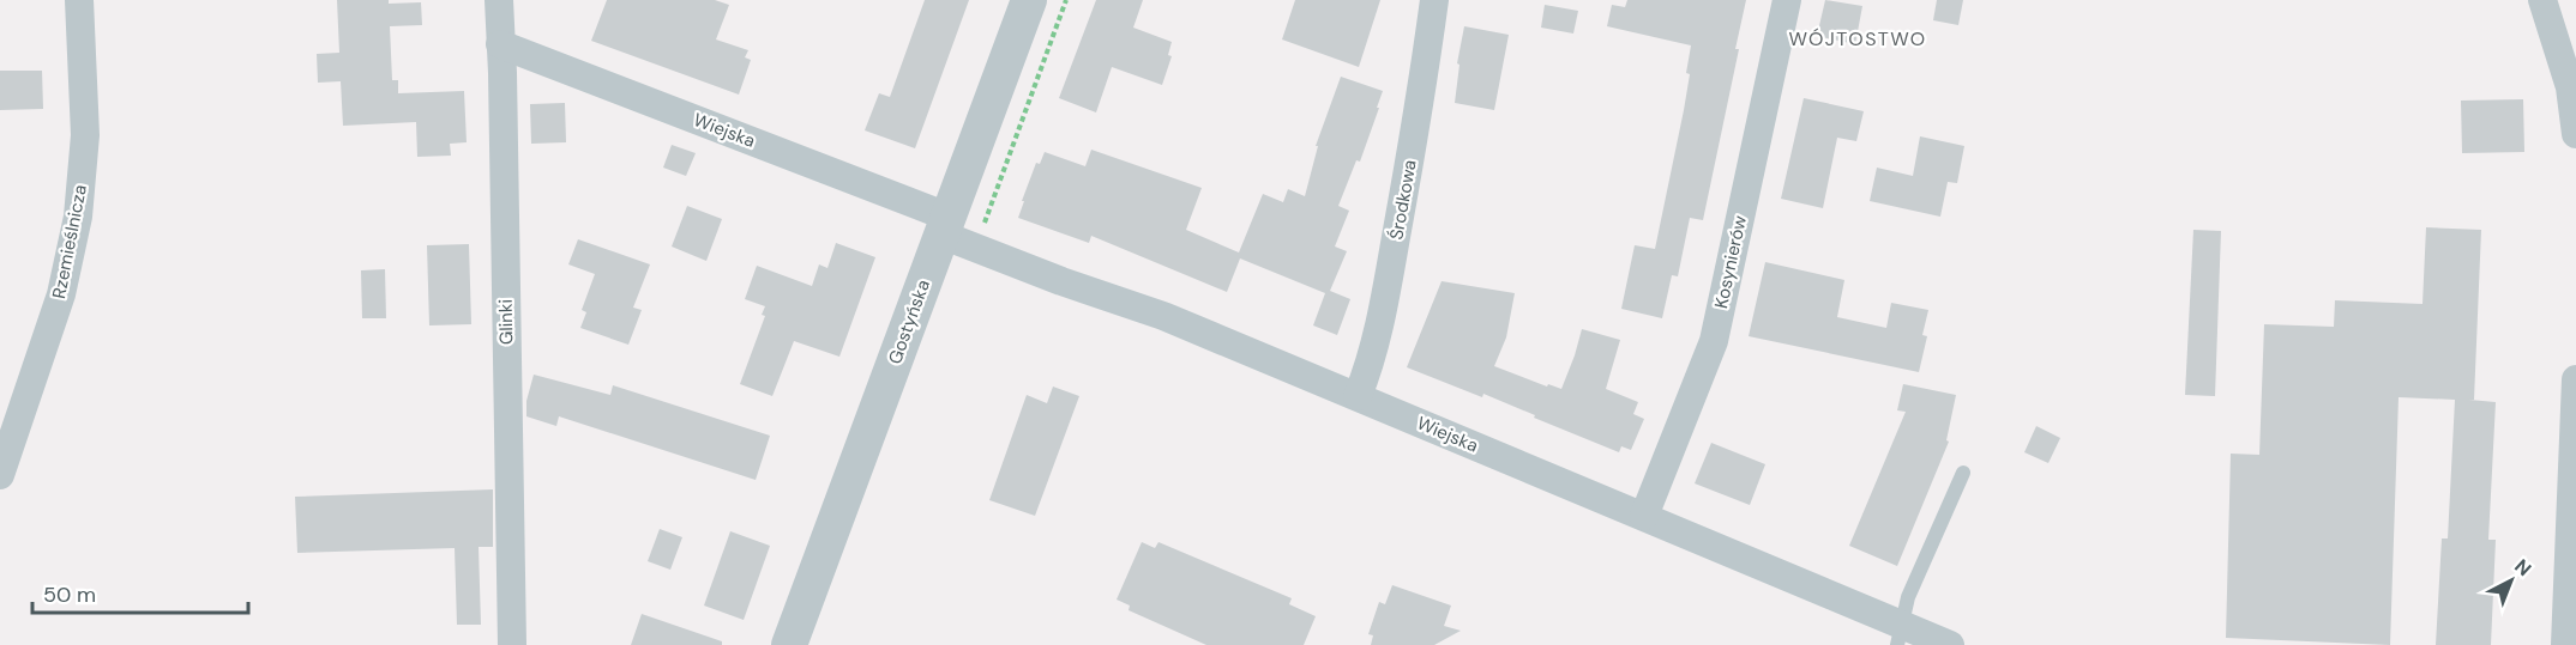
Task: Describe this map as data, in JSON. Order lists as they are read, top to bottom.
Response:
{
  "streets": {
    "street": [
      "Wiejska",
      "Środkowa",
      "Rzemieślnicza",
      "Kosynierów",
      "Glinki",
      "Gostyńska"
    ]
  },
  "crossings": [
    ["Wiejska", "Środkowa"],
    ["Wiejska", "Kosynierów"],
    ["Wiejska", "Glinki"],
    ["Wiejska", "Gostyńska"]
  ],
  "districts": ["WÓJTOSTWO"],
  "scale_bar": "50 m",
  "north": "top right"
}
